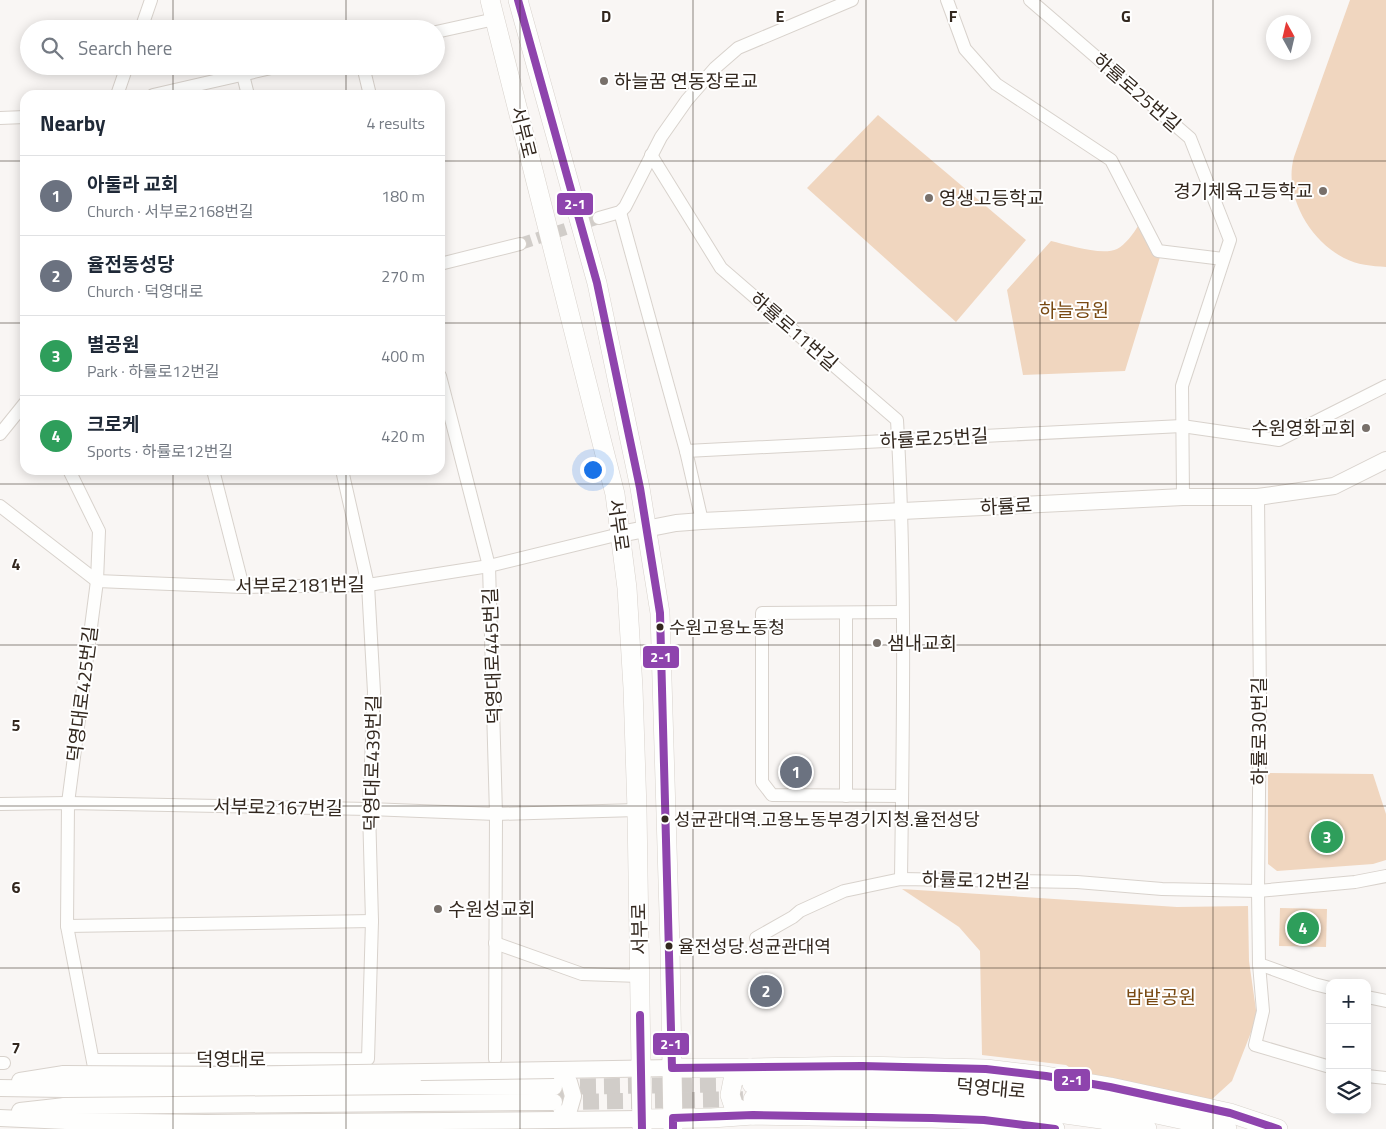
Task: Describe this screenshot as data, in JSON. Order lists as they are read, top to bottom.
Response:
{
  "streets": {
    "main road": ["서부로", "덕영대로"],
    "street": [
      "하률로25번길",
      "하률로11번길",
      "하률로",
      "서부로2181번길",
      "덕영대로445번길",
      "덕영대로425번길",
      "하률로30번길",
      "덕영대로439번길",
      "서부로2167번길",
      "하률로12번길"
    ]
  },
  "crossings": [
    ["하률로25번길", "하률로11번길"],
    ["하률로25번길", "하률로"],
    ["서부로", "하률로"],
    ["서부로", "서부로2181번길"],
    ["서부로", "덕영대로445번길"],
    ["서부로", "서부로2167번길"],
    ["하률로11번길", "하률로"],
    ["하률로11번길", "하률로12번길"],
    ["하률로", "서부로2181번길"],
    ["하률로", "하률로30번길"],
    ["하률로", "하률로12번길"],
    ["서부로2181번길", "덕영대로445번길"],
    ["서부로2181번길", "덕영대로425번길"],
    ["서부로2181번길", "덕영대로439번길"],
    ["덕영대로445번길", "서부로2167번길"],
    ["덕영대로425번길", "서부로2167번길"],
    ["덕영대로425번길", "덕영대로"],
    ["하률로30번길", "하률로12번길"],
    ["덕영대로439번길", "서부로2167번길"],
    ["덕영대로439번길", "덕영대로"]
  ],
  "parks": ["하늘공원", "밤밭공원"],
  "places": [
    "하늘꿈 연동장로교",
    "경기체육고등학교",
    "영생고등학교",
    "수원영화교회",
    "수원고용노동청",
    "샘내교회",
    "성균관대역.고용노동부경기지청.율전성당",
    "수원성교회",
    "율전성당.성균관대역"
  ],
  "lines": ["transit line 2-1"],
  "north": "top",
  "page": {
    "search": "Search here",
    "heading": ["Nearby", "4 results"],
    "list": [
      {
        "mark": "1",
        "name": "아둘라 교회",
        "note": "Church · 서부로2168번길",
        "value": "180 m"
      },
      {
        "mark": "2",
        "name": "율전동성당",
        "note": "Church · 덕영대로",
        "value": "270 m"
      },
      {
        "mark": "3",
        "name": "별공원",
        "note": "Park · 하률로12번길",
        "value": "400 m"
      },
      {
        "mark": "4",
        "name": "크로케",
        "note": "Sports · 하률로12번길",
        "value": "420 m"
      }
    ],
    "pins": [
      "1",
      "3",
      "4",
      "2"
    ],
    "map_buttons": ["+", "−"]
  },
  "grid": {
    "columns": [
      "D",
      "E",
      "F",
      "G"
    ],
    "rows": [
      "4",
      "5",
      "6",
      "7"
    ]
  }
}
